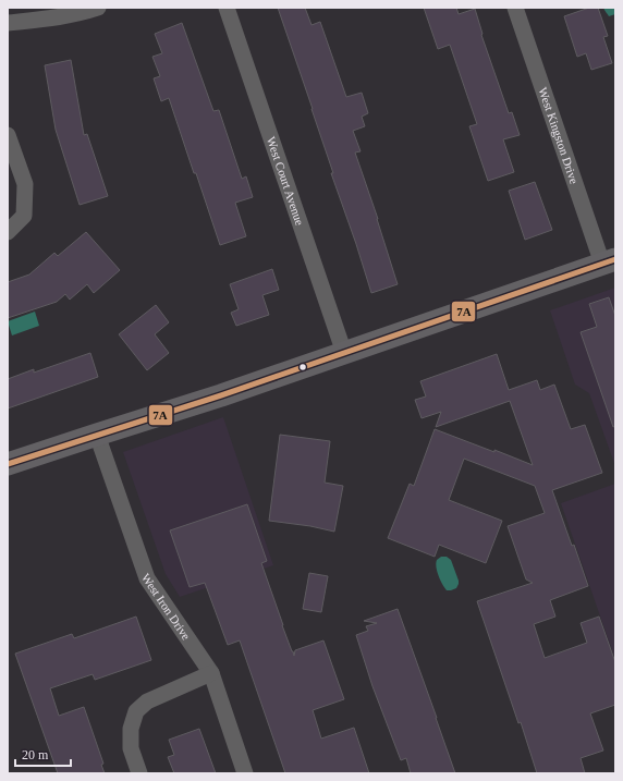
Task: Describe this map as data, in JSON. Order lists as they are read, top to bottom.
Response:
{
  "streets": {
    "street": ["West Kingston Drive", "West Court Avenue", "West Iron Drive"]
  },
  "lines": ["transit line 7A"],
  "scale_bar": "20 m"
}
